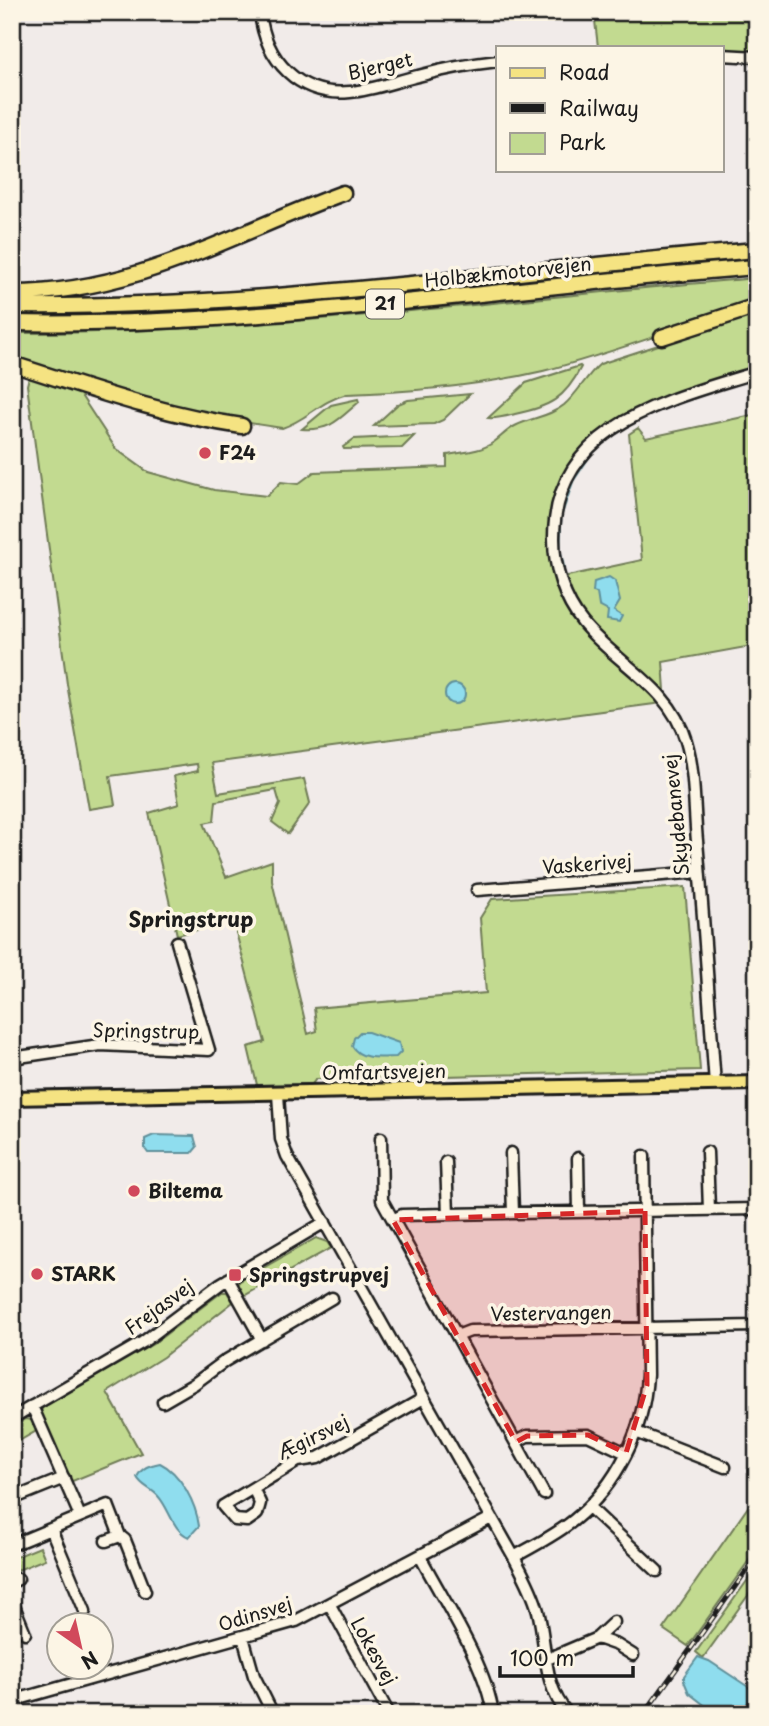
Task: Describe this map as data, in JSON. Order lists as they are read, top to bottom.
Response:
{
  "streets": {
    "highway": ["Holbækmotorvejen", "21"],
    "main road": ["Omfartsvejen"],
    "street": [
      "Bjerget",
      "Skydebanevej",
      "Vaskerivej",
      "Springstrup",
      "Frejasvej",
      "Vestervangen",
      "Ægirsvej",
      "Odinsvej",
      "Lokesvej"
    ]
  },
  "crossings": [
    ["Skydebanevej", "Vaskerivej"],
    ["Skydebanevej", "Omfartsvejen"],
    ["Odinsvej", "Lokesvej"]
  ],
  "districts": ["Springstrup"],
  "places": {
    "other": ["F24", "Biltema", "STARK"],
    "transit": ["Springstrupvej"]
  },
  "legend": ["Road", "Railway", "Park"],
  "scale_bar": "100 m",
  "north": "bottom right"
}
